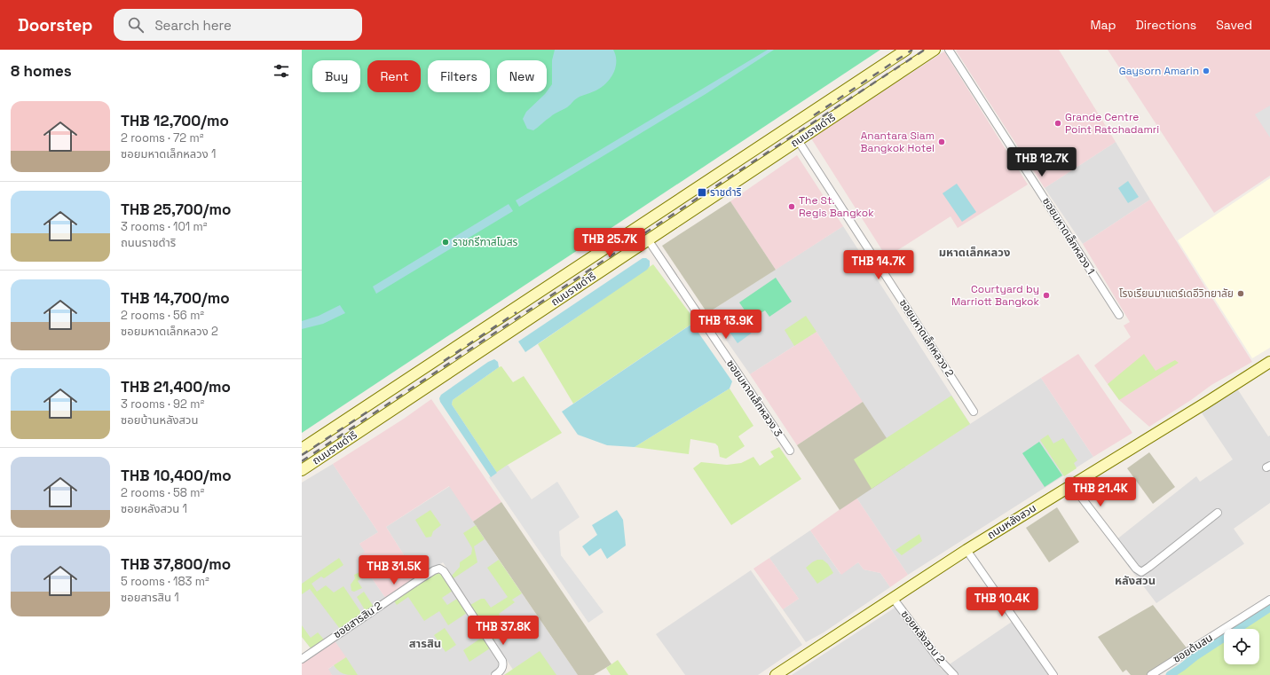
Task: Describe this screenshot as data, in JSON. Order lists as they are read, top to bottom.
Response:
{
  "streets": {
    "main road": ["ถนนราชดำริ", "ถนนหลังสวน"],
    "street": [
      "ซอยมหาดเล็กหลวง 1",
      "ซอยมหาดเล็กหลวง 2",
      "ซอยมหาดเล็กหลวง 3",
      "ซอยสารสิน 2",
      "ซอยหลังสวน 2",
      "ซอยต้นสน"
    ]
  },
  "crossings": [
    ["ถนนราชดำริ", "ซอยมหาดเล็กหลวง 2"],
    ["ถนนราชดำริ", "ซอยมหาดเล็กหลวง 3"],
    ["ถนนหลังสวน", "ซอยหลังสวน 2"]
  ],
  "districts": ["มหาดเล็กหลวง", "หลังสวน", "สารสิน"],
  "places": {
    "other": [
      "Gaysorn Amarin",
      "Grande Centre Point Ratchadamri",
      "Anantara Siam Bangkok Hotel",
      "The St. Regis Bangkok",
      "ราชกรีฑาสโมสร",
      "โรงเรียนมาแตร์เดอีวิทยาลัย",
      "Courtyard by Marriott Bangkok"
    ],
    "transit": ["ราชดำริ"]
  },
  "page": {
    "header": "Doorstep",
    "search": "Search here",
    "nav": ["Map", "Directions", "Saved"],
    "heading": "8 homes",
    "chip": [
      "Buy",
      "Rent",
      "Filters",
      "New"
    ],
    "list": [
      {
        "name": "THB 12,700/mo",
        "note": "2 rooms · 72 m² · ซอยมหาดเล็กหลวง 1"
      },
      {
        "name": "THB 25,700/mo",
        "note": "3 rooms · 101 m² · ถนนราชดำริ"
      },
      {
        "name": "THB 14,700/mo",
        "note": "2 rooms · 56 m² · ซอยมหาดเล็กหลวง 2"
      },
      {
        "name": "THB 21,400/mo",
        "note": "3 rooms · 92 m² · ซอยบ้านหลังสวน"
      },
      {
        "name": "THB 10,400/mo",
        "note": "2 rooms · 58 m² · ซอยหลังสวน 1"
      },
      {
        "name": "THB 37,800/mo",
        "note": "5 rooms · 183 m² · ซอยสารสิน 1"
      }
    ],
    "price": [
      "THB 12.7K",
      "THB 25.7K",
      "THB 14.7K",
      "THB 13.9K",
      "THB 21.4K",
      "THB 31.5K",
      "THB 10.4K",
      "THB 37.8K"
    ]
  }
}
